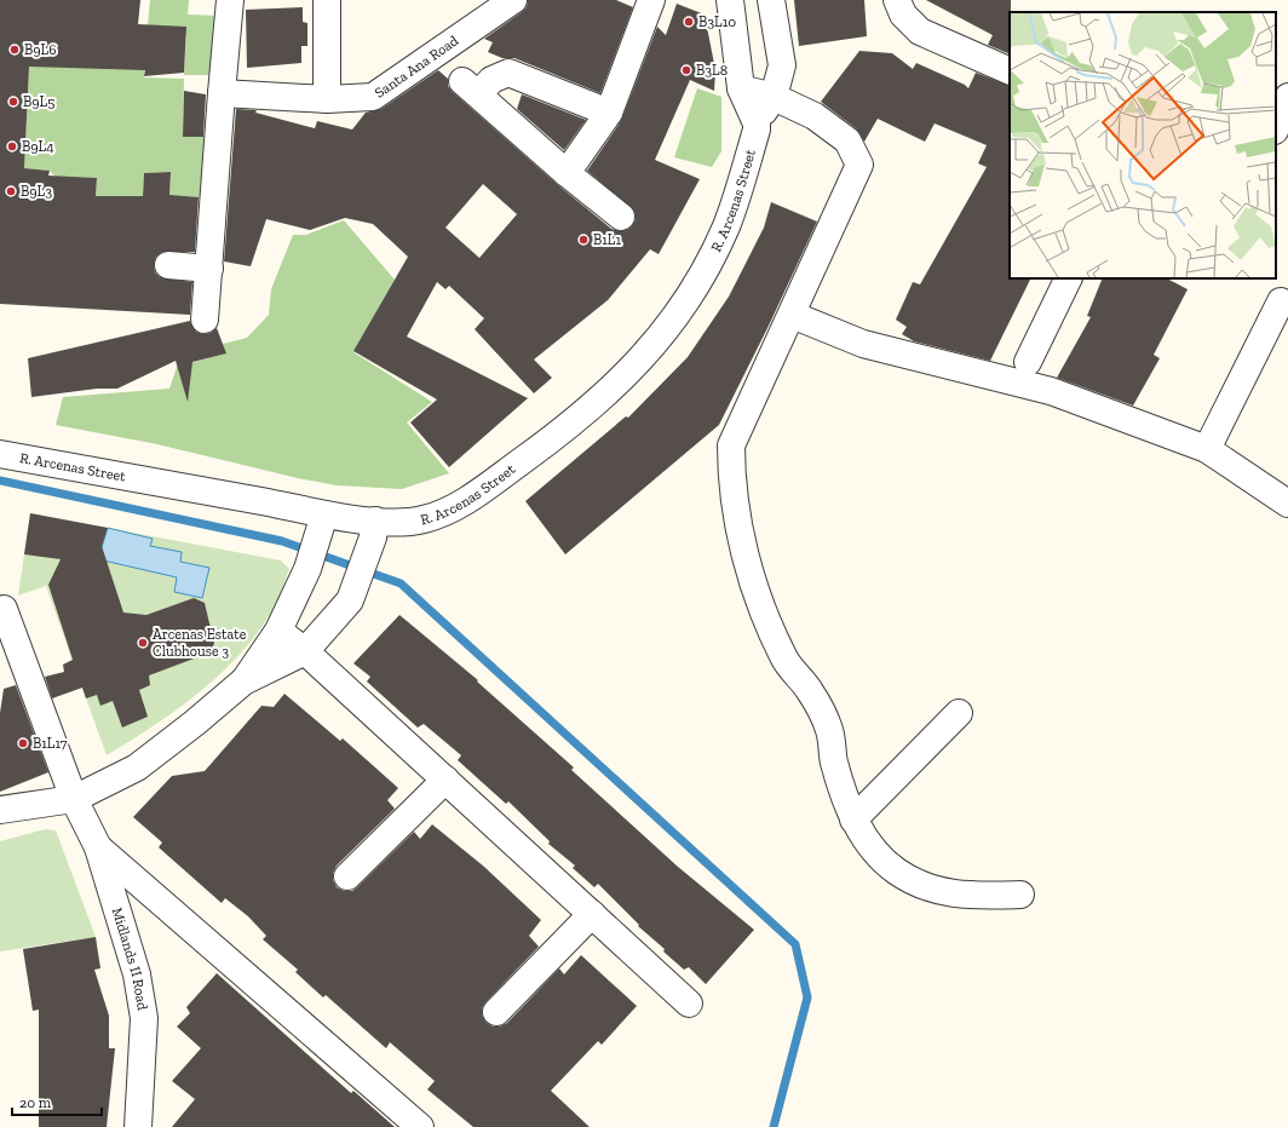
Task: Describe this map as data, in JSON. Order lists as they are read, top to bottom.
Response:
{
  "streets": {
    "street": ["Santa Ana Road", "R. Arcenas Street", "Midlands II Road"]
  },
  "places": [
    "B3L10",
    "B9L6",
    "B3L8",
    "B9L5",
    "B9L4",
    "B9L3",
    "B1L1",
    "Arcenas Estate Clubhouse 3",
    "B1L17"
  ],
  "scale_bar": "20 m"
}
